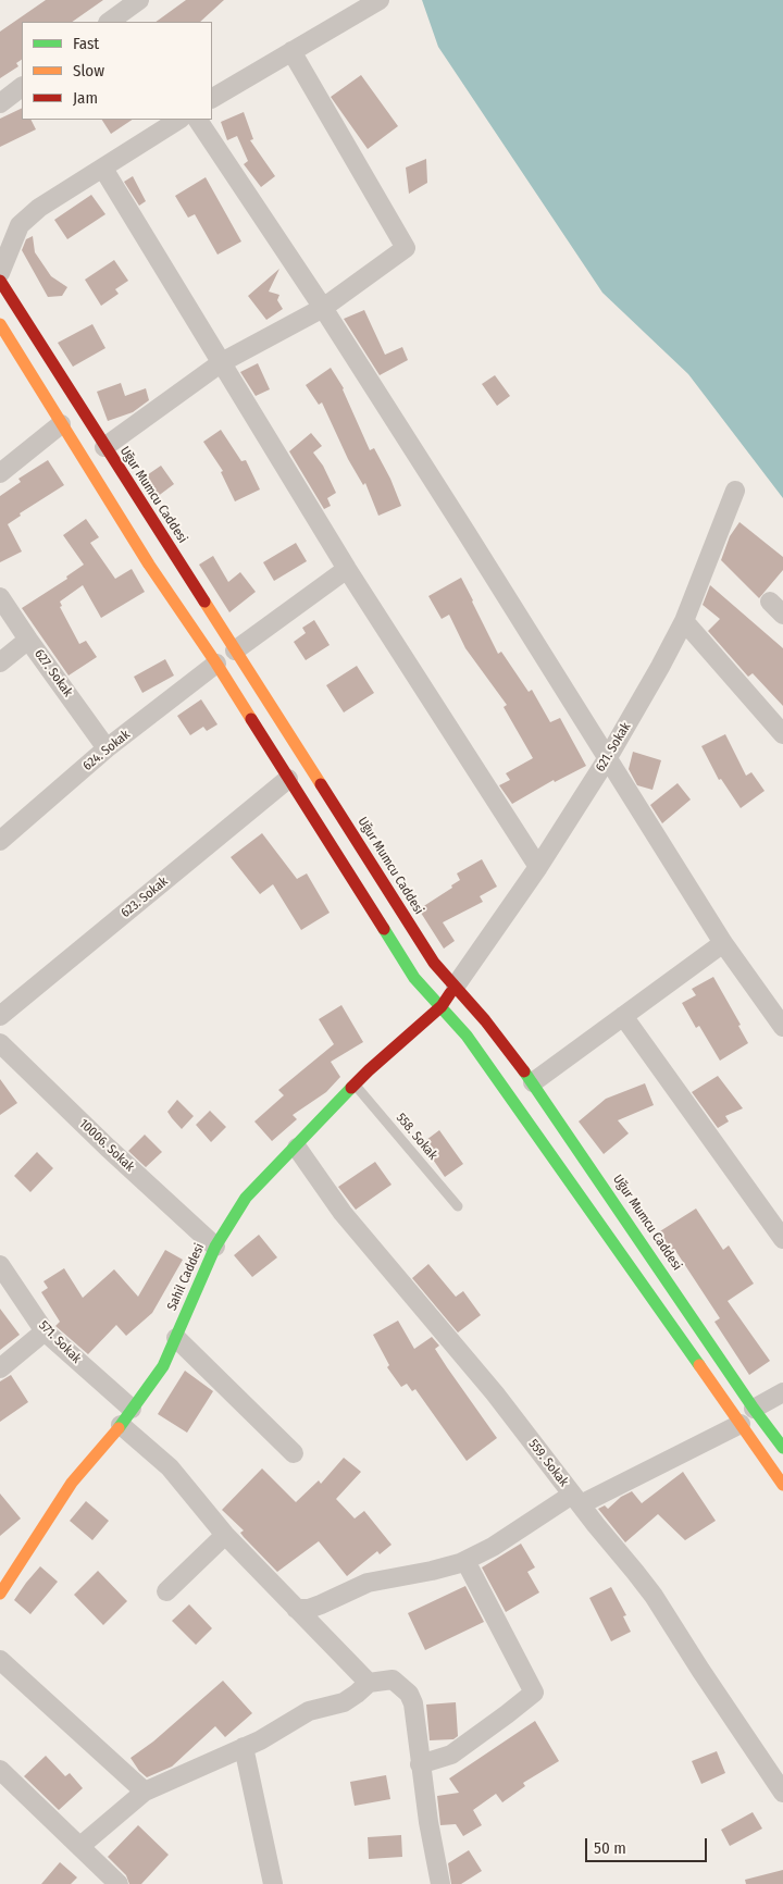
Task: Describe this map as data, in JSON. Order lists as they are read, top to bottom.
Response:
{
  "streets": {
    "street": [
      "Uğur Mumcu Caddesi",
      "627. Sokak",
      "621. Sokak",
      "624. Sokak",
      "623. Sokak",
      "10006. Sokak",
      "Sahil Caddesi",
      "571. Sokak",
      "559. Sokak"
    ],
    "lane": ["558. Sokak"]
  },
  "crossings": [
    ["Uğur Mumcu Caddesi", "621. Sokak"],
    ["Uğur Mumcu Caddesi", "Sahil Caddesi"],
    ["627. Sokak", "624. Sokak"],
    ["621. Sokak", "Sahil Caddesi"],
    ["558. Sokak", "Sahil Caddesi"],
    ["10006. Sokak", "Sahil Caddesi"],
    ["Sahil Caddesi", "571. Sokak"],
    ["Sahil Caddesi", "559. Sokak"]
  ],
  "legend": ["Fast", "Slow", "Jam"],
  "scale_bar": "50 m"
}
